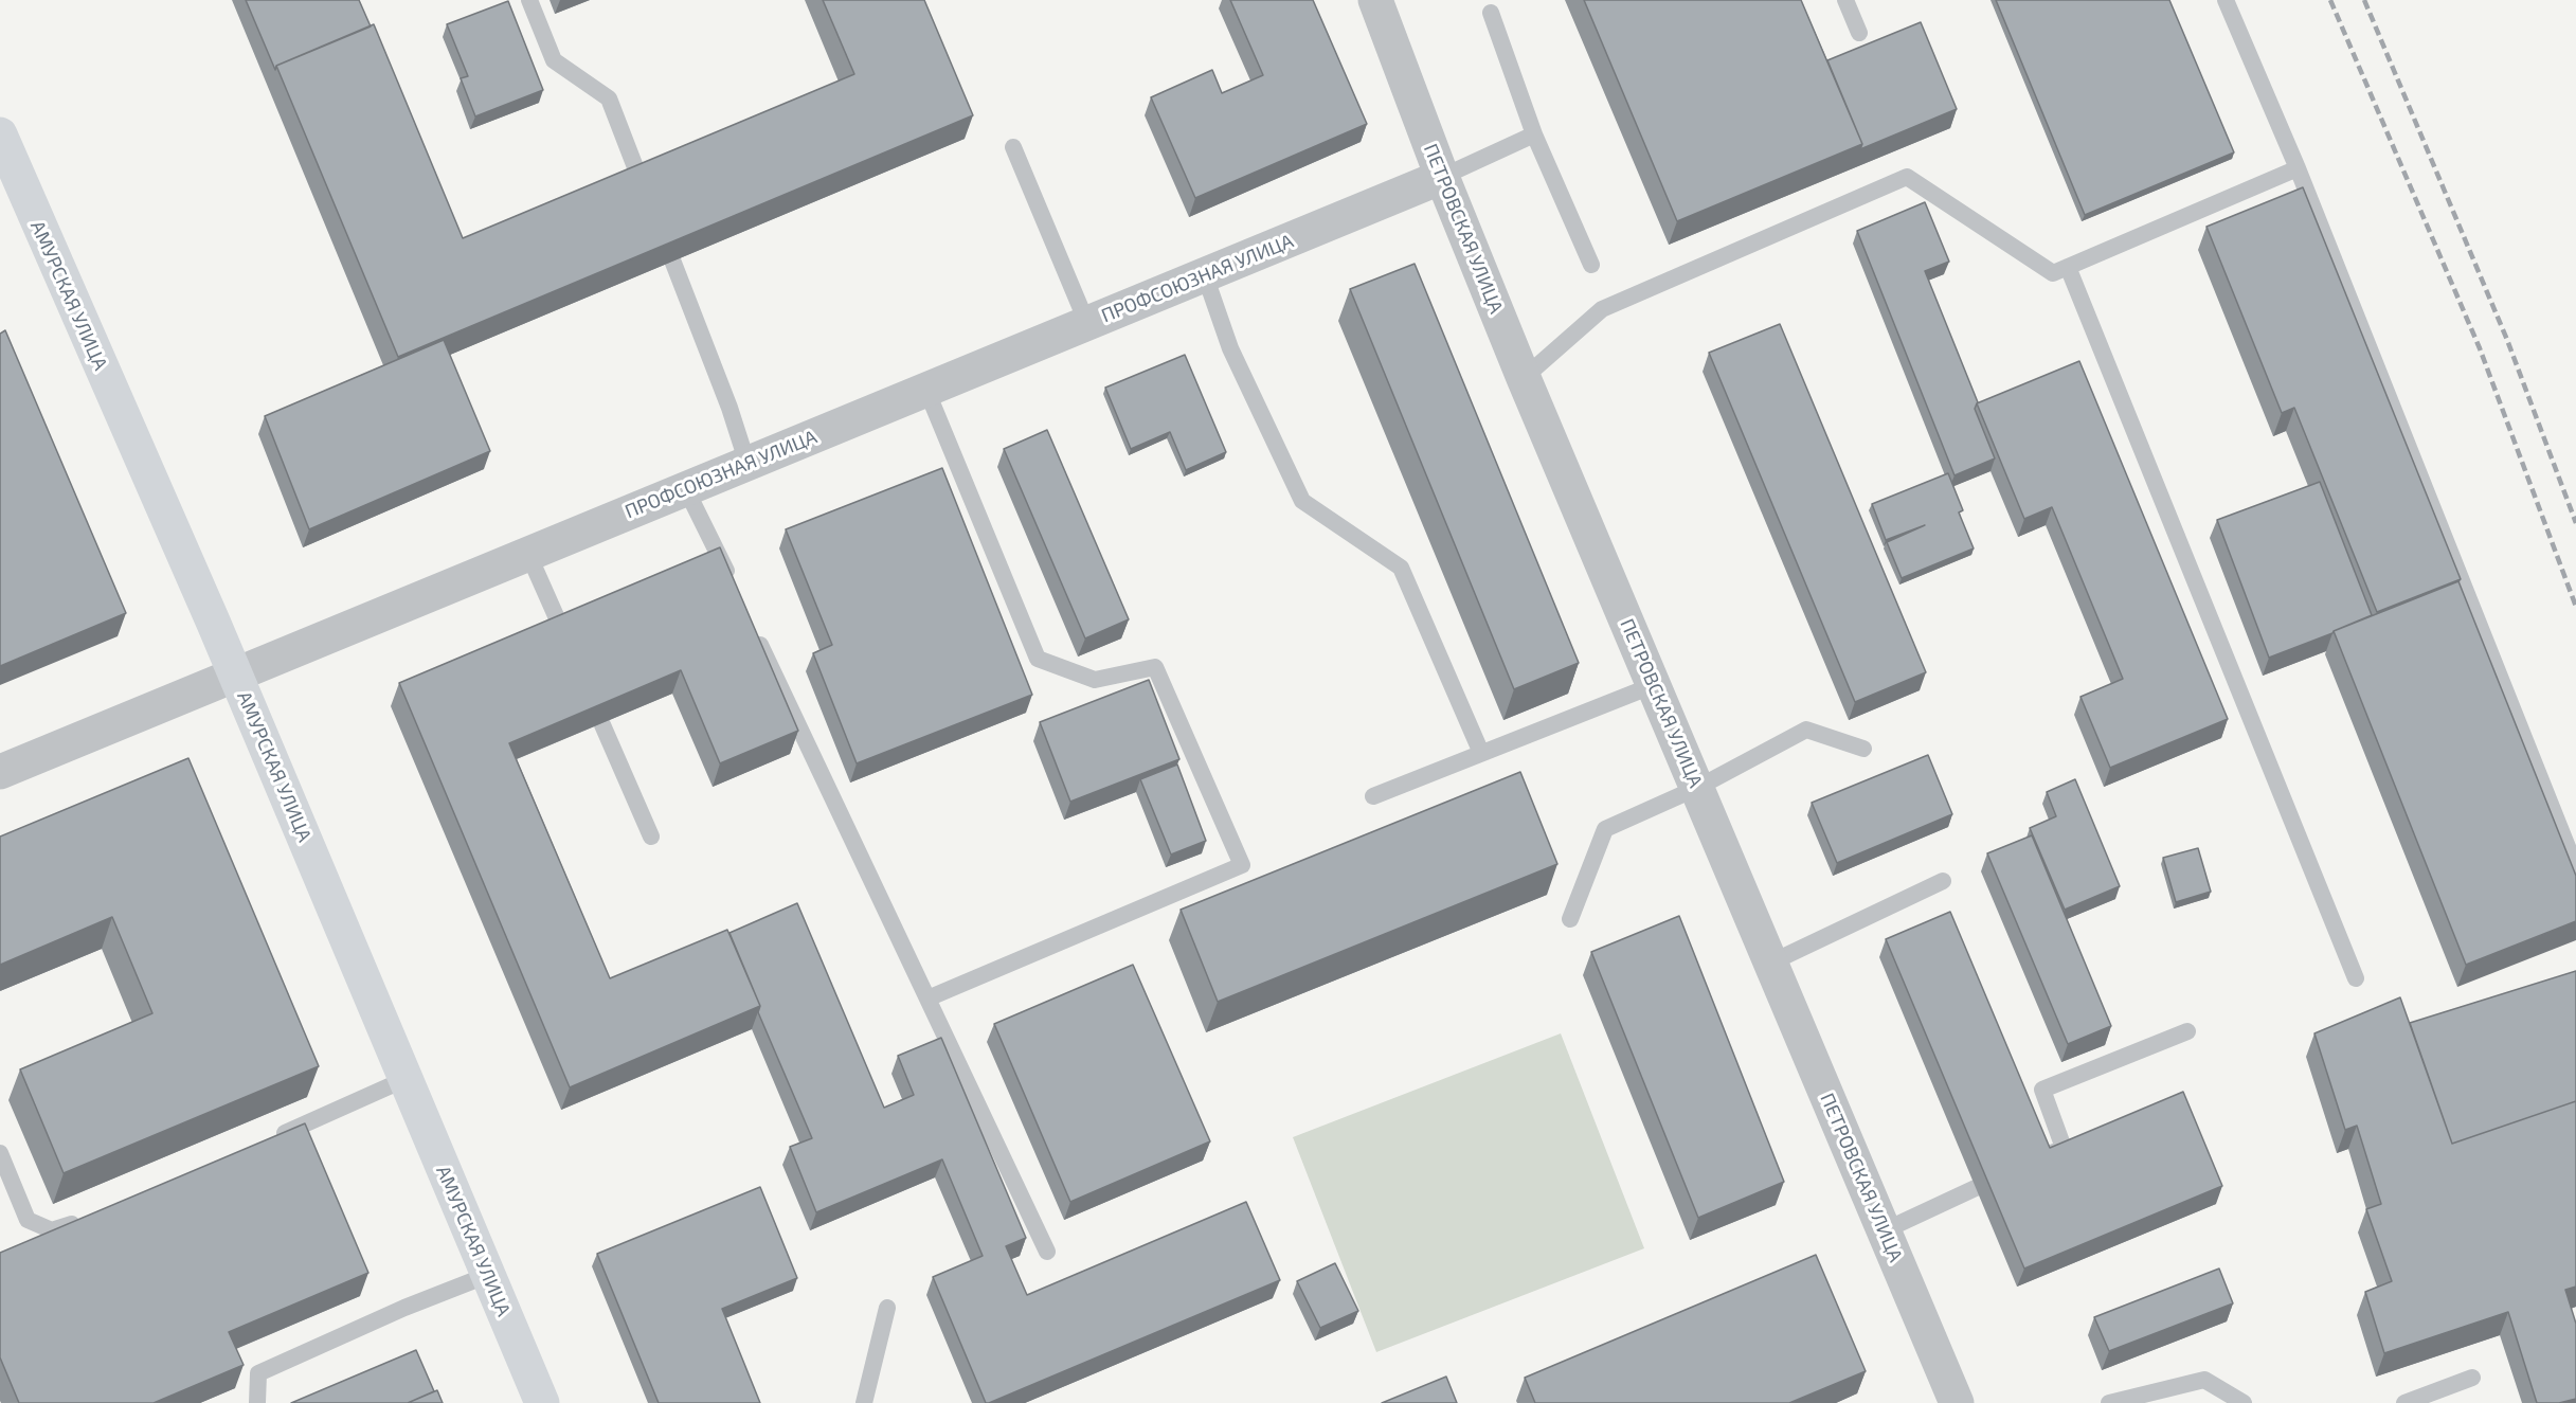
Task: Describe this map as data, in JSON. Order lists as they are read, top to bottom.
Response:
{
  "streets": {
    "main road": ["АМУРСКАЯ УЛИЦА"],
    "street": ["ПЕТРОВСКАЯ УЛИЦА", "ПРОФСОЮЗНАЯ УЛИЦА"]
  },
  "crossings": [
    ["ПЕТРОВСКАЯ УЛИЦА", "ПРОФСОЮЗНАЯ УЛИЦА"],
    ["ПРОФСОЮЗНАЯ УЛИЦА", "АМУРСКАЯ УЛИЦА"]
  ]
}
